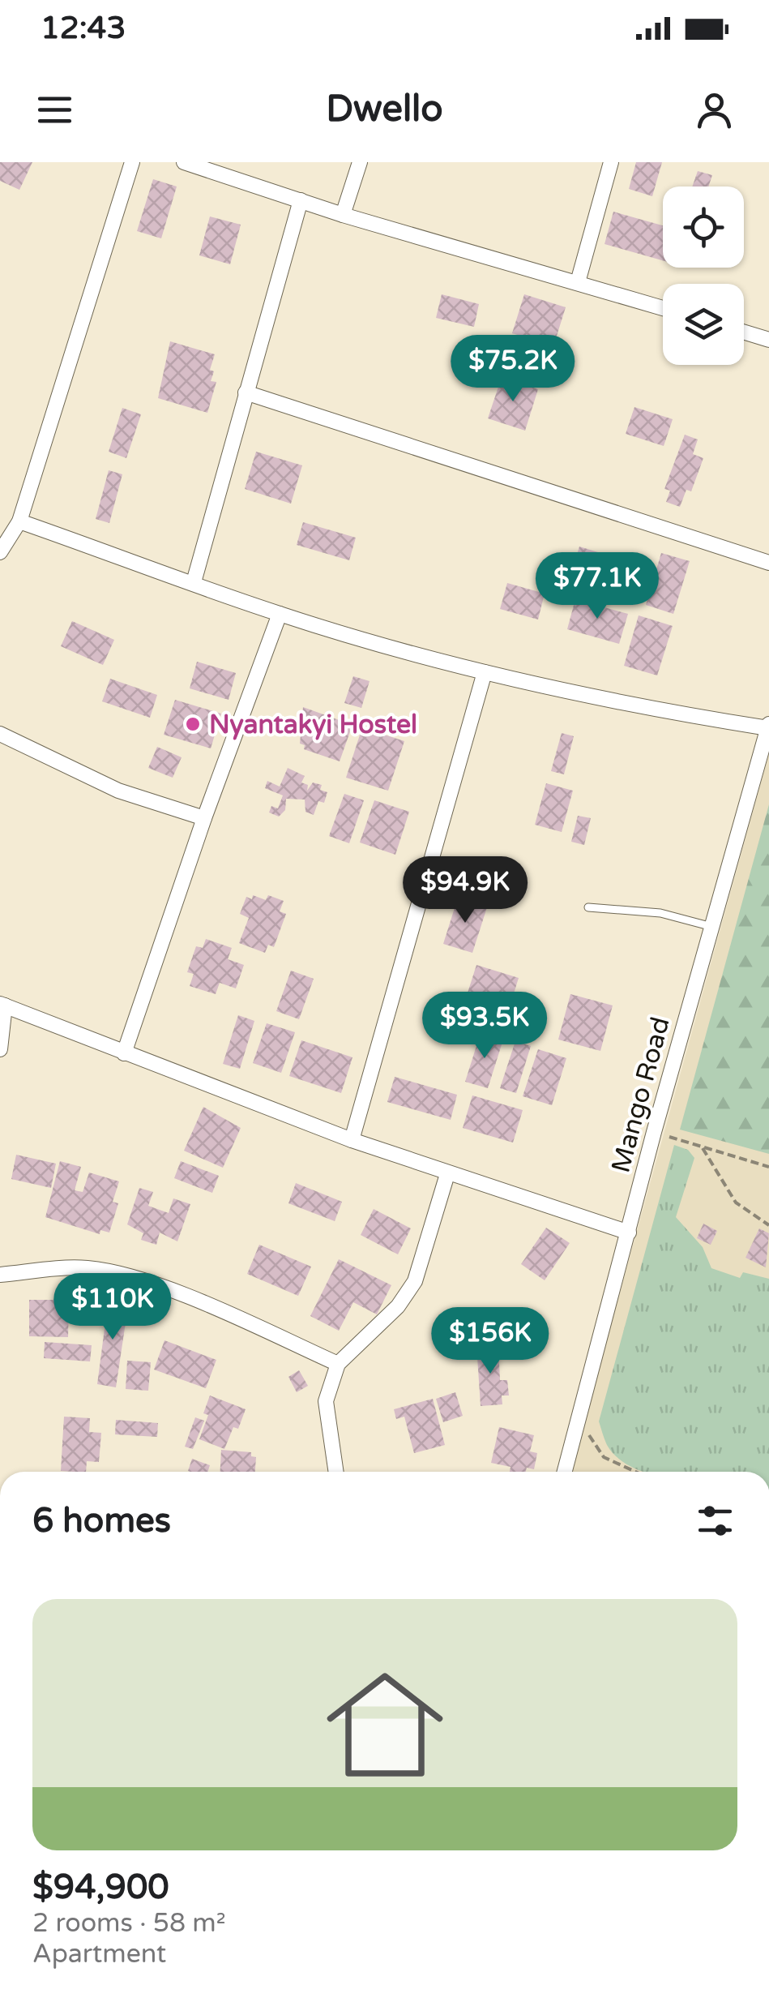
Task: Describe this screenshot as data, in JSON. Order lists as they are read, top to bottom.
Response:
{
  "streets": {
    "street": ["Mango Road"]
  },
  "places": ["Nyantakyi Hostel"],
  "page": {
    "status": "12:43",
    "header": "Dwello",
    "price": [
      "$75.2K",
      "$77.1K",
      "$94.9K",
      "$93.5K",
      "$110K",
      "$156K"
    ],
    "heading": "6 homes",
    "list": [
      {
        "name": "$94,900",
        "note": "2 rooms · 58 m² · Apartment"
      }
    ]
  }
}
